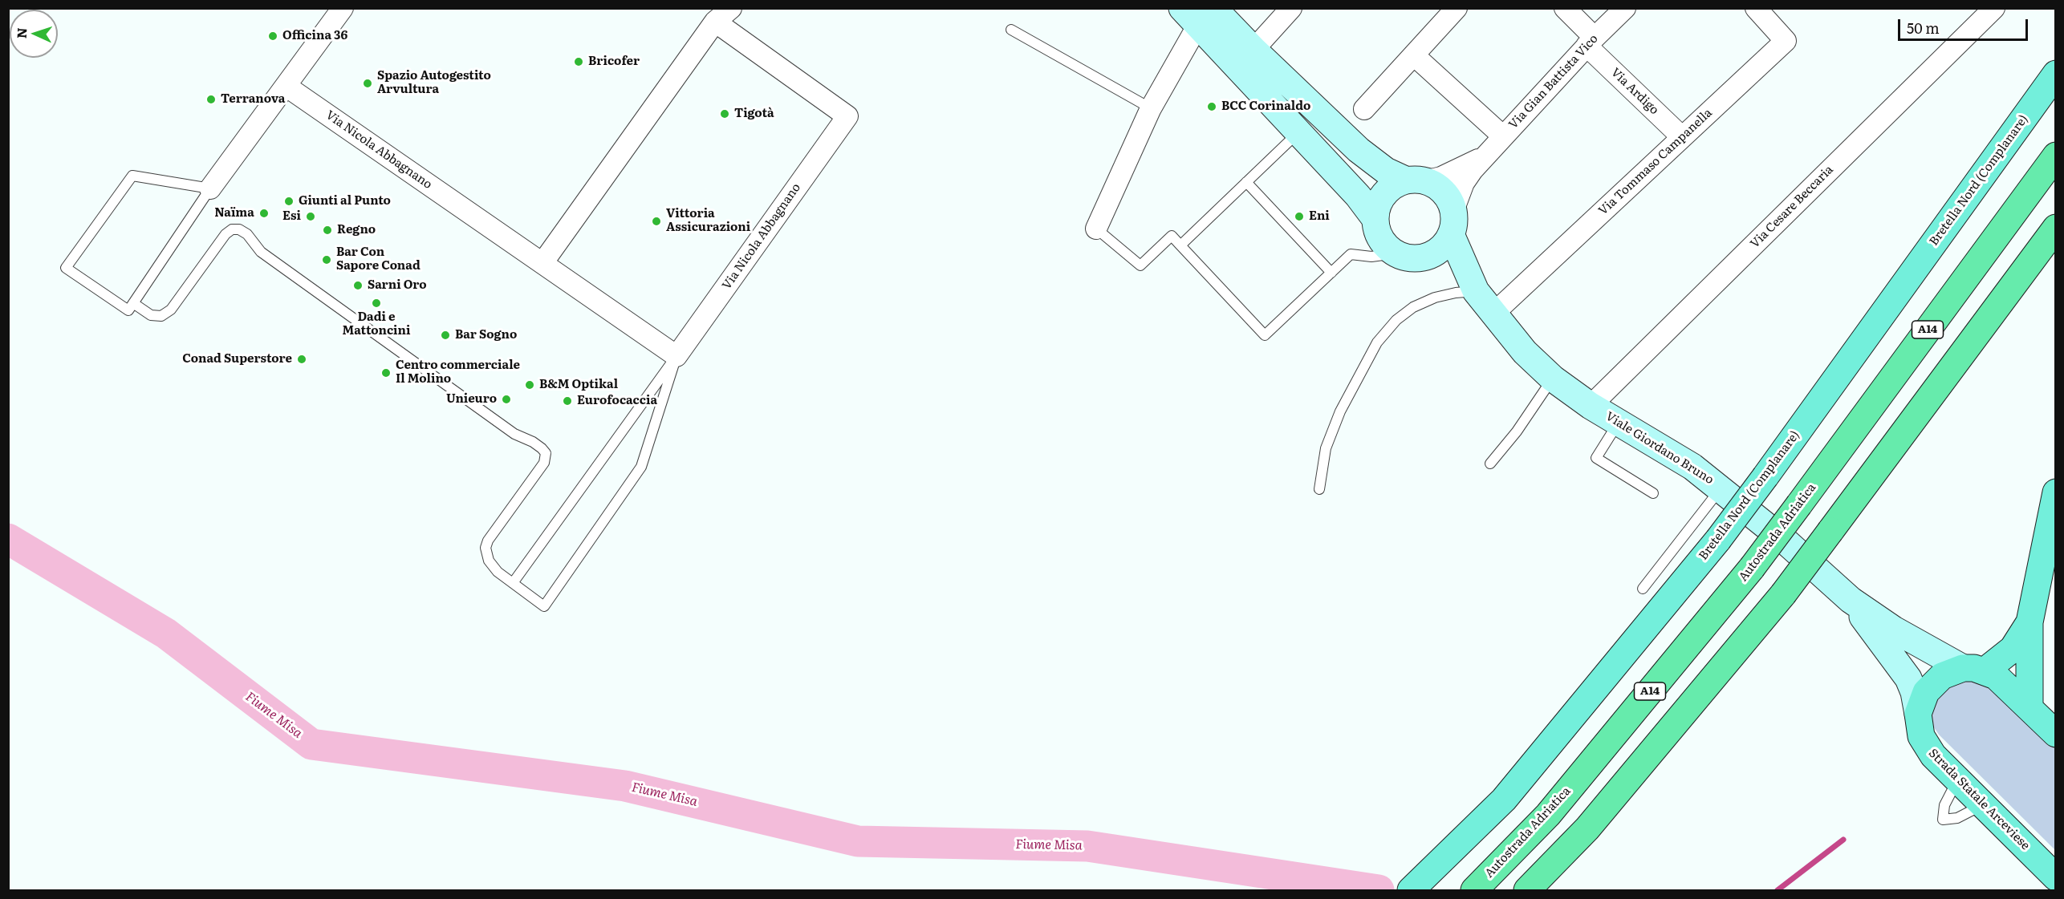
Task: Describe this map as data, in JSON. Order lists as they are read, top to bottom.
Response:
{
  "streets": {
    "highway": ["A14", "Autostrada Adriatica"],
    "main road": ["Bretella Nord (Complanare)", "Viale Giordano Bruno", "Strada Statale Arceviese"],
    "street": [
      "Via Gian Battista Vico",
      "Via Ardigo",
      "Via Nicola Abbagnano",
      "Via Tommaso Campanella",
      "Via Cesare Beccaria"
    ]
  },
  "crossings": [
    ["Via Gian Battista Vico", "Via Ardigo"],
    ["Via Gian Battista Vico", "Viale Giordano Bruno"],
    ["Via Ardigo", "Via Tommaso Campanella"],
    ["Via Tommaso Campanella", "Viale Giordano Bruno"],
    ["Via Cesare Beccaria", "Viale Giordano Bruno"],
    ["Viale Giordano Bruno", "Strada Statale Arceviese"]
  ],
  "water": ["Fiume Misa"],
  "places": [
    "Officina 36",
    "Bricofer",
    "Spazio Autogestito Arvultura",
    "Terranova",
    "BCC Corinaldo",
    "Tigotà",
    "Giunti al Punto",
    "Naïma",
    "Esi",
    "Eni",
    "Vittoria Assicurazioni",
    "Regno",
    "Bar Con Sapore Conad",
    "Sarni Oro",
    "Dadi e Mattoncini",
    "Bar Sogno",
    "Conad Superstore",
    "Centro commerciale Il Molino",
    "B&M Optikal",
    "Unieuro",
    "Eurofocaccia"
  ],
  "scale_bar": "50 m",
  "north": "left"
}
